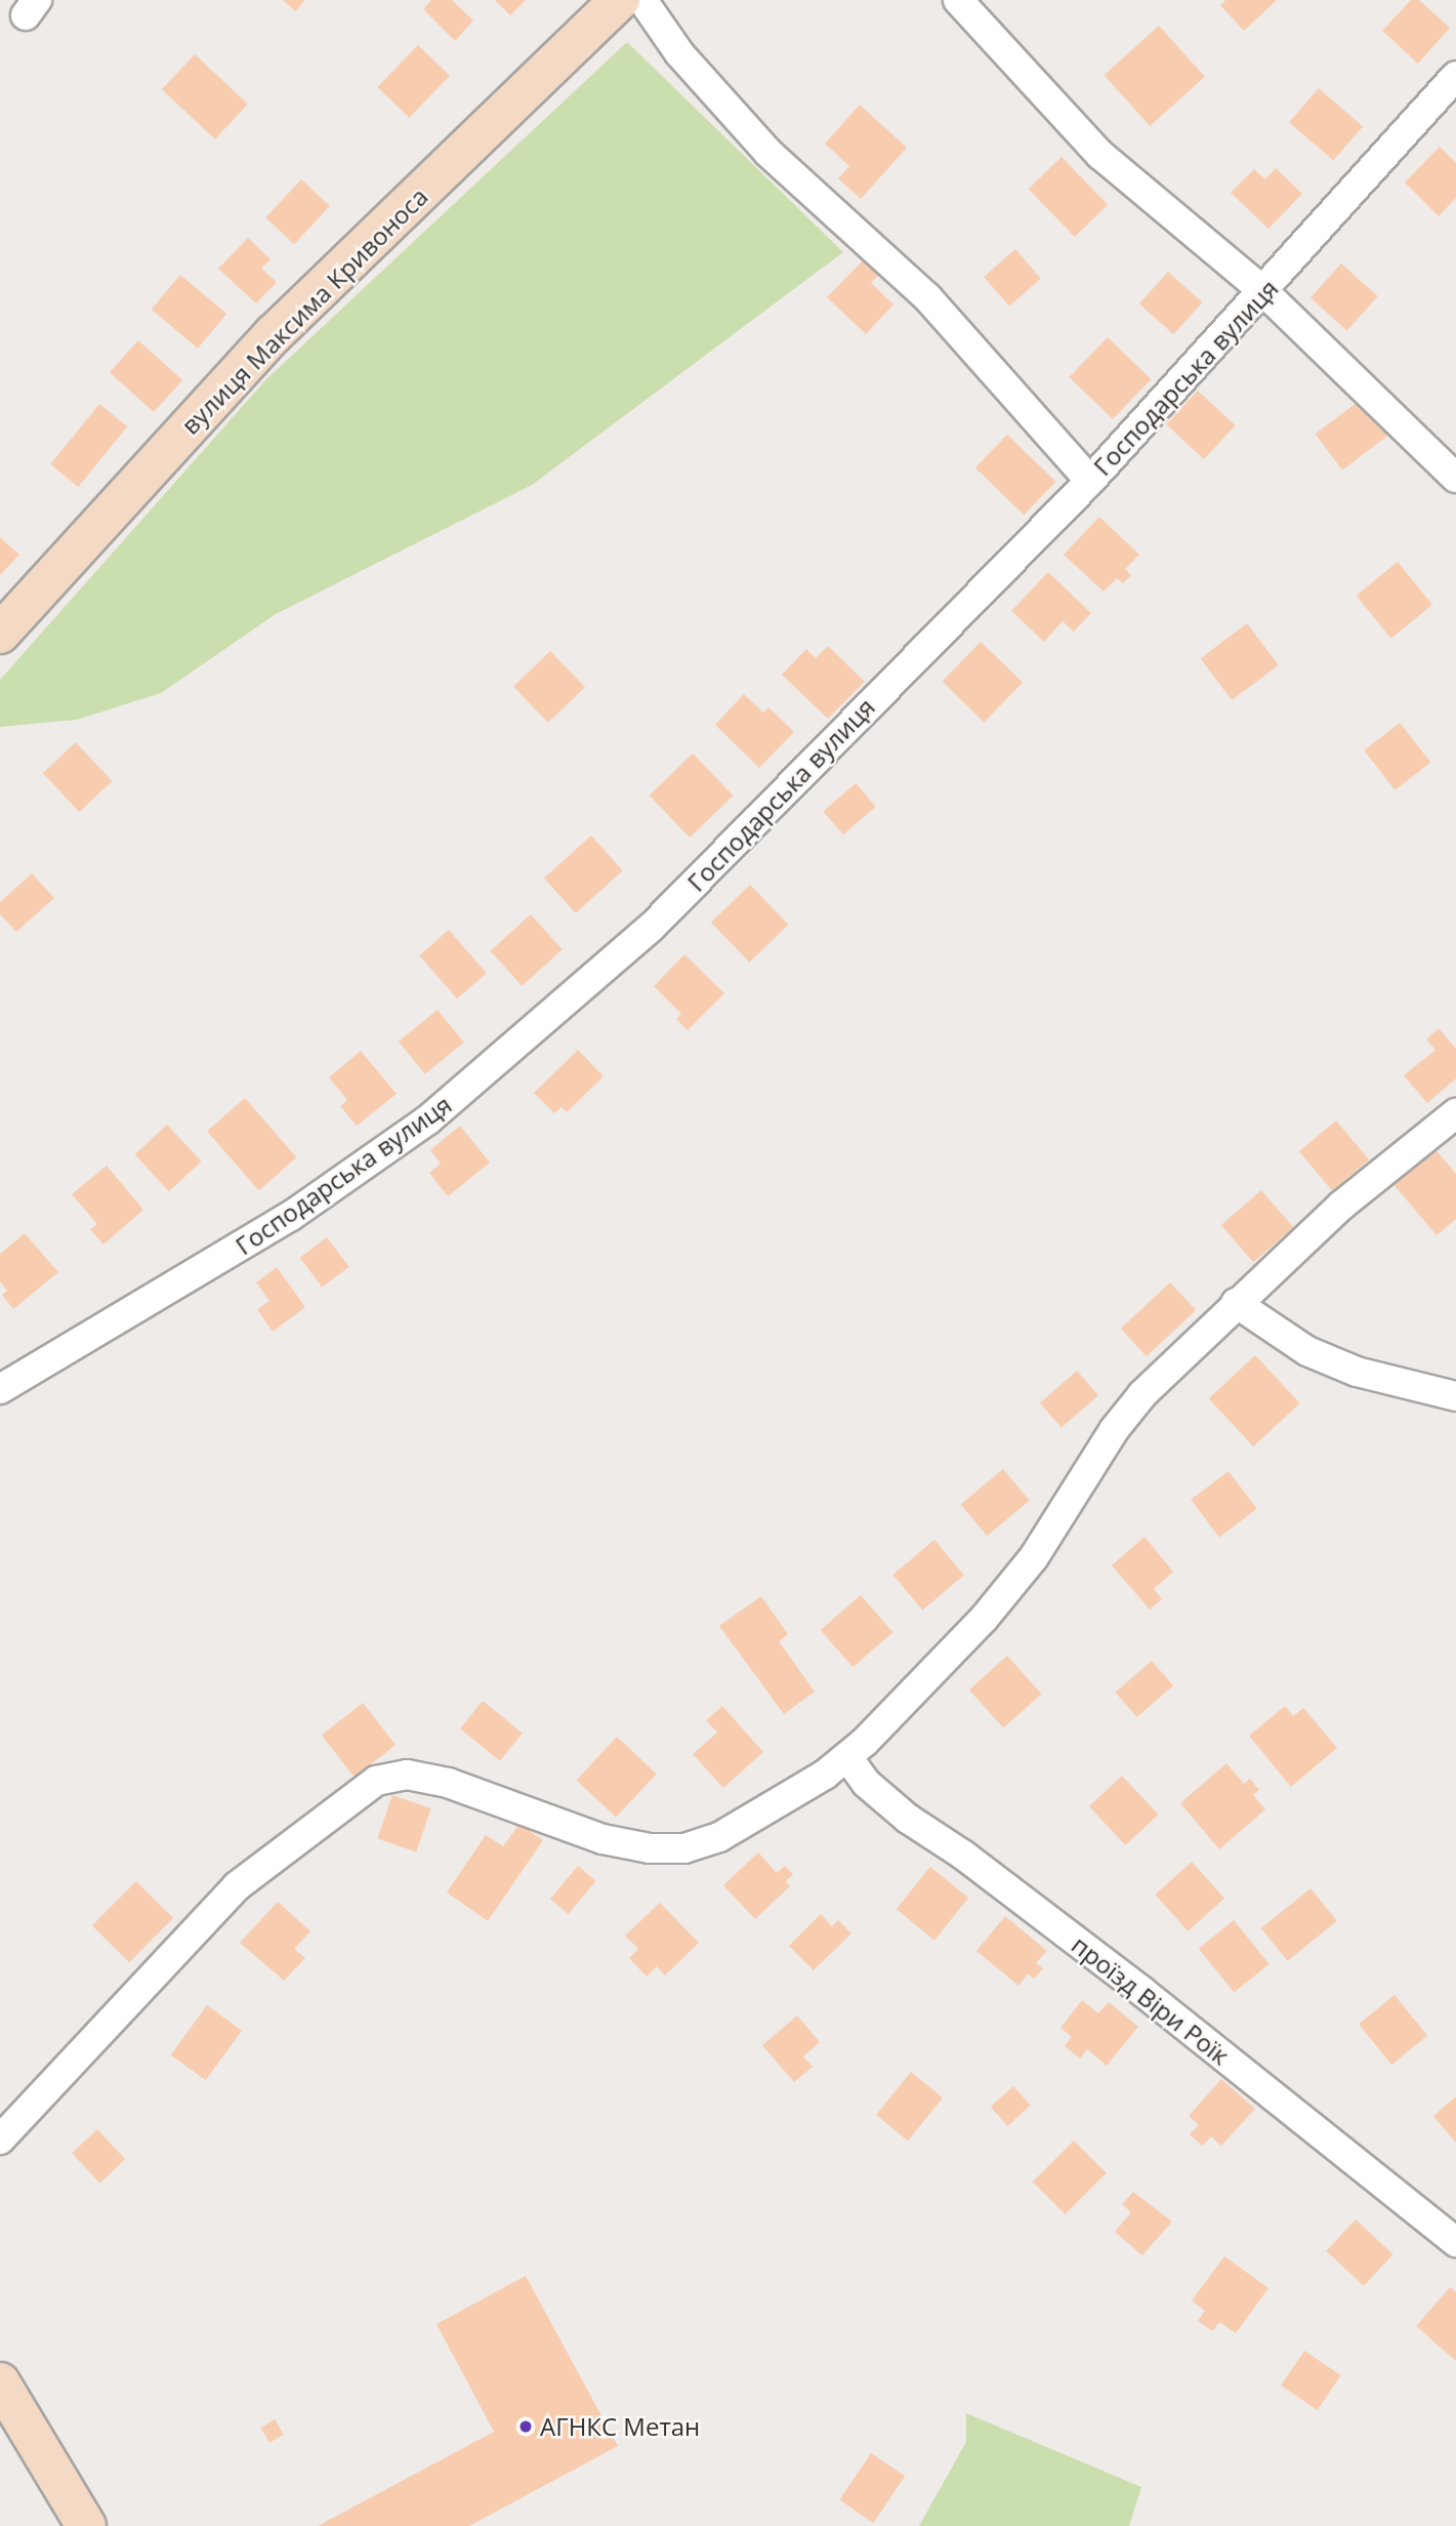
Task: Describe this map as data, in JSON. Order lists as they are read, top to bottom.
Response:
{
  "streets": {
    "street": ["вулиця Максима Кривоноса", "Господарська вулиця", "проїзд Віри Роїк"]
  },
  "places": ["АГНКС Метан"]
}
